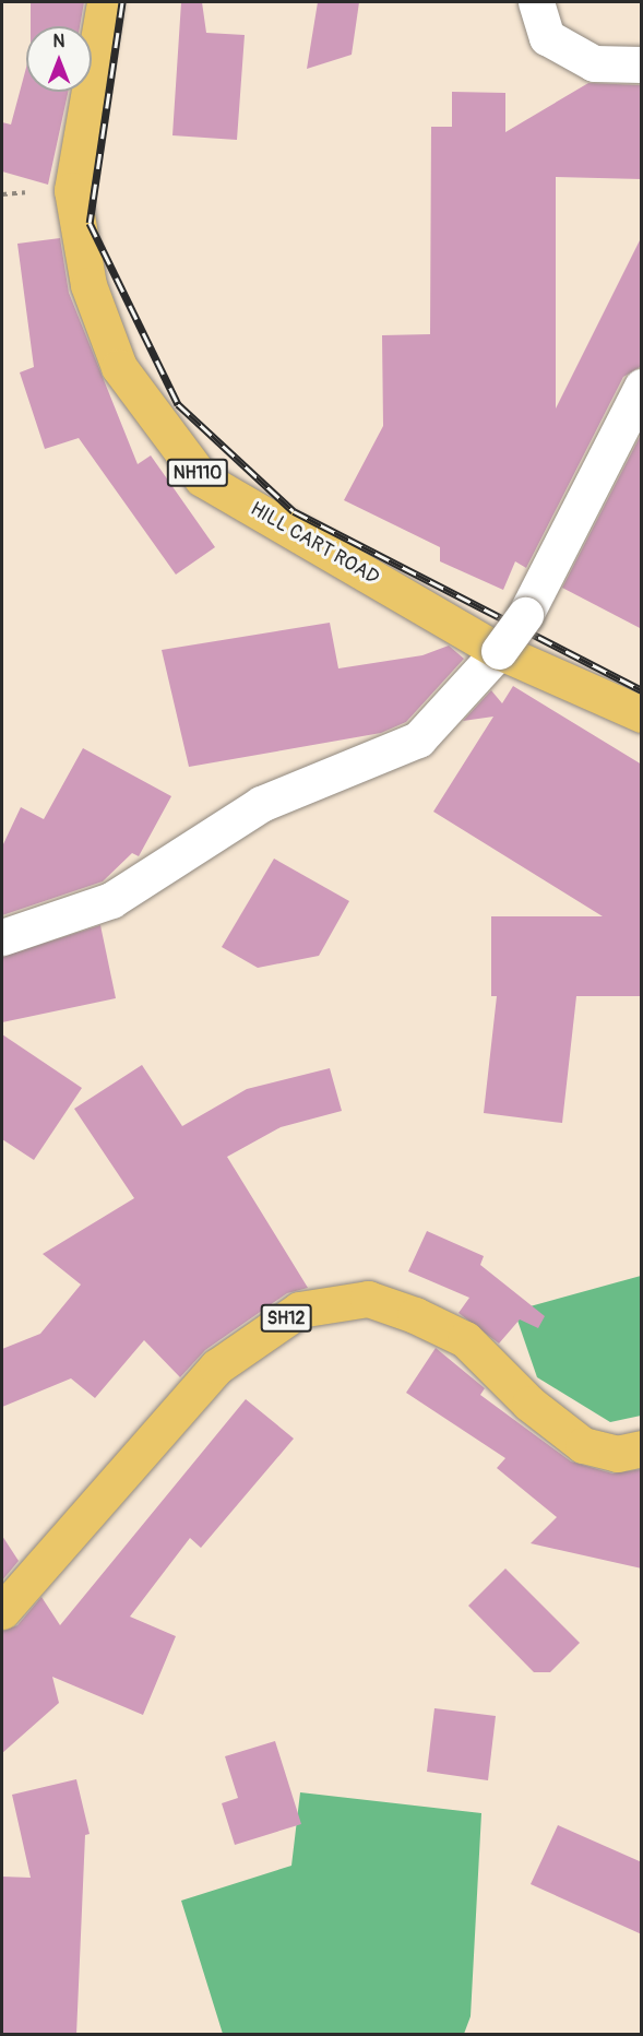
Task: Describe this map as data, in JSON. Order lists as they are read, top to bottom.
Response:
{
  "streets": {
    "main road": ["NH110", "HILL CART ROAD", "SH12"]
  },
  "north": "top"
}
